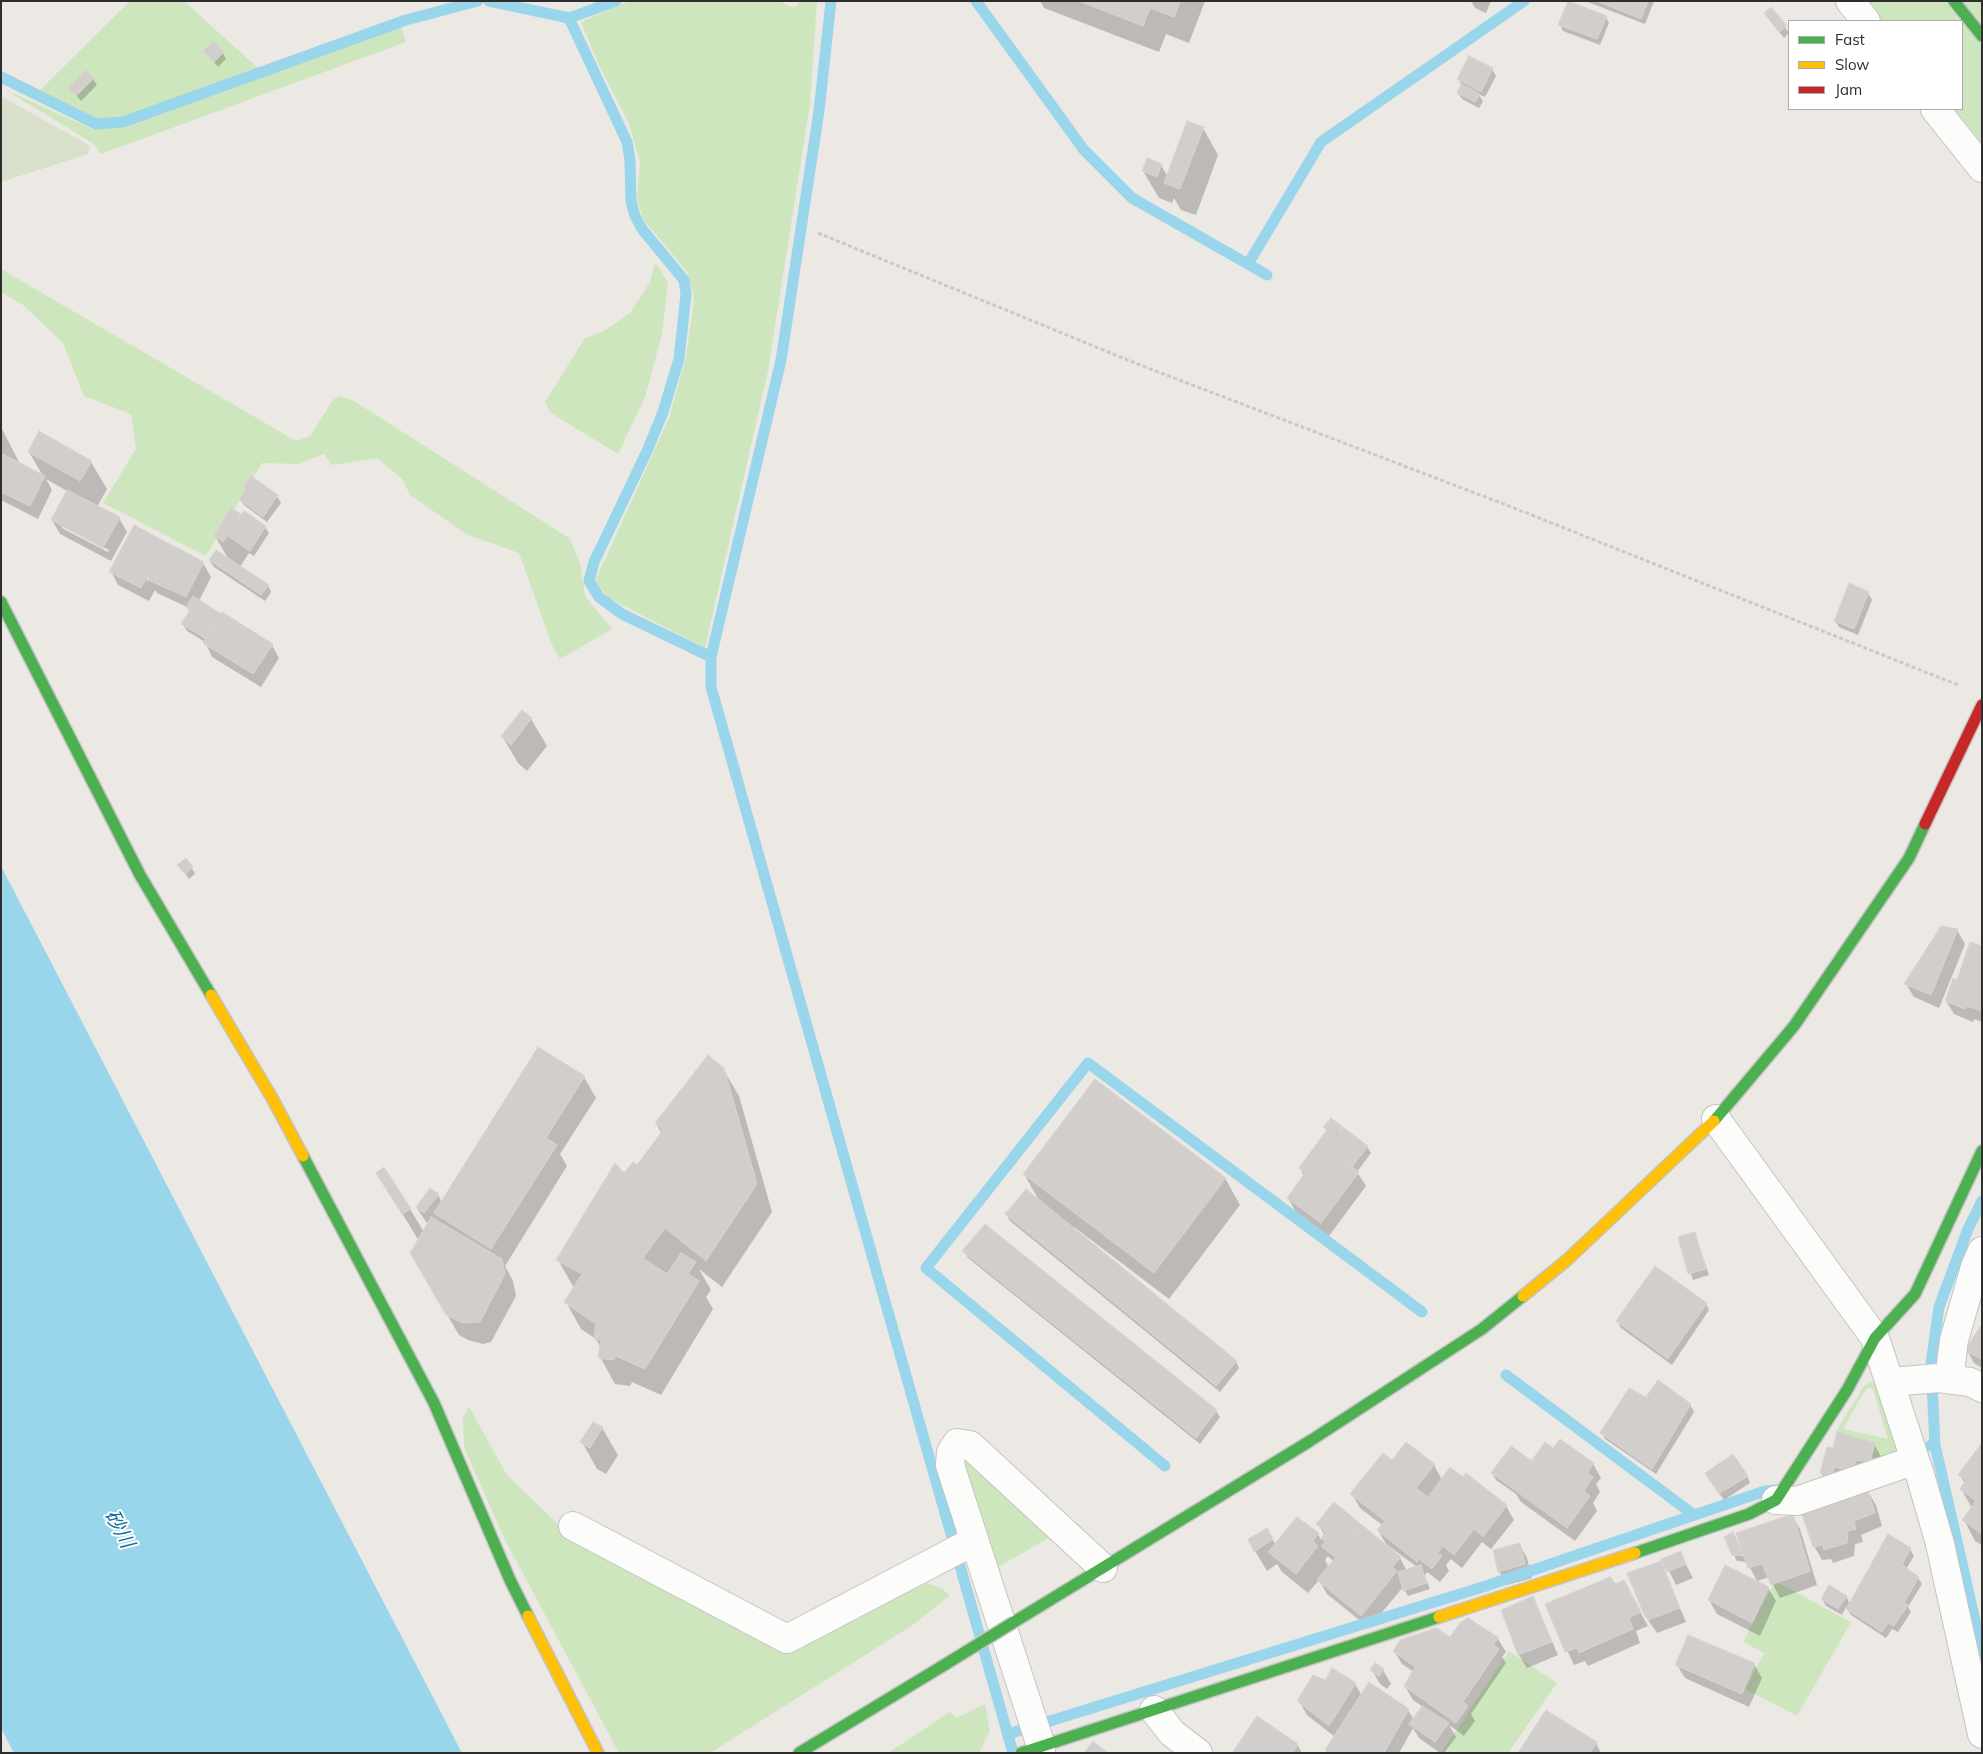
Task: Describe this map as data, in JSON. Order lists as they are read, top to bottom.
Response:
{
  "water": ["砂川"],
  "legend": ["Fast", "Slow", "Jam"]
}
